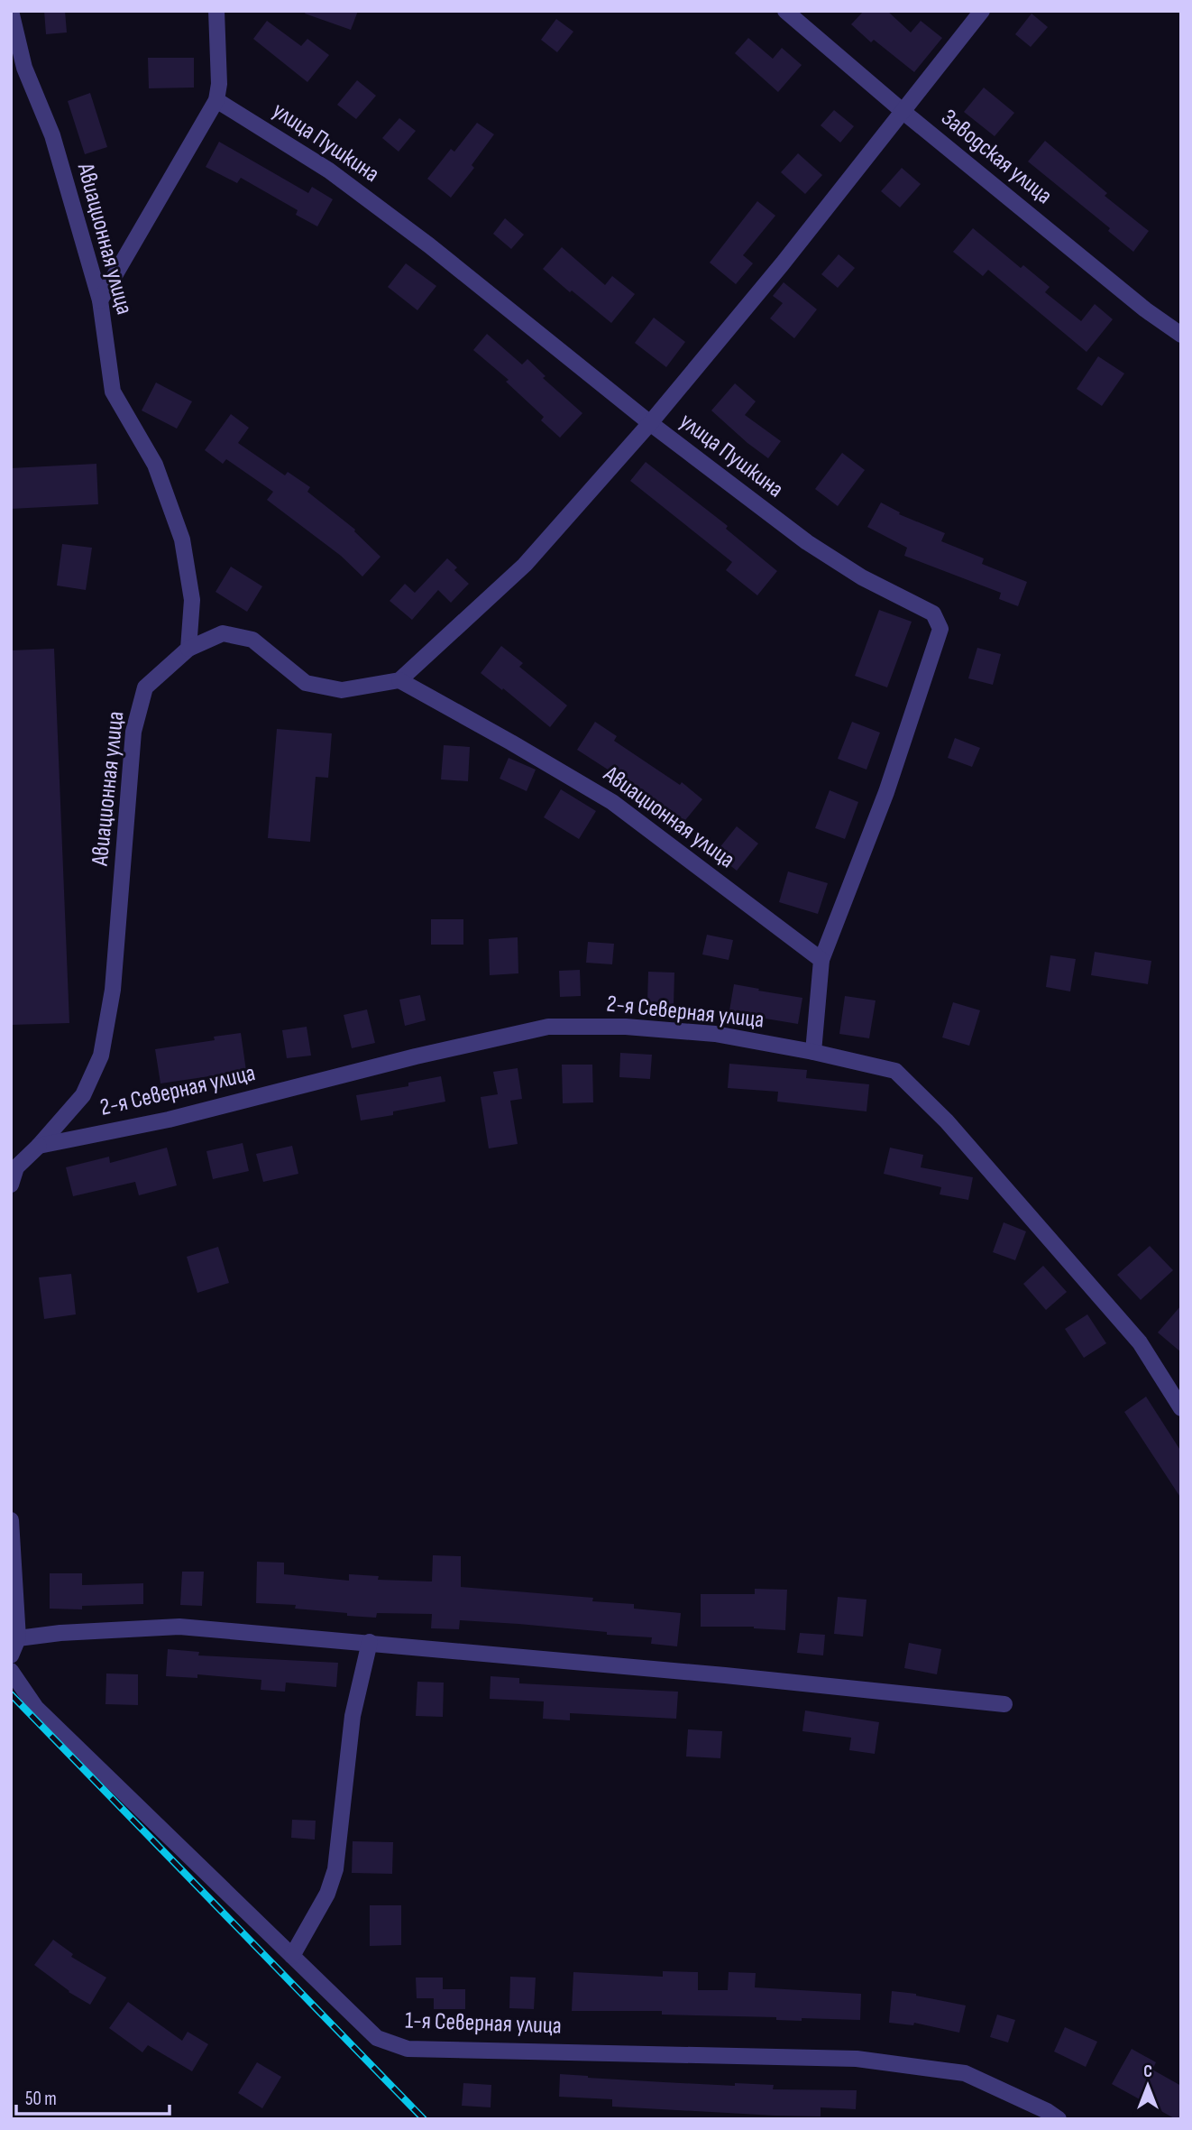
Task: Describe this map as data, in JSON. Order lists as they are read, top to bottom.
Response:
{
  "streets": {
    "street": [
      "улица Пушкина",
      "Заводская улица",
      "Авиационная улица",
      "2-я Северная улица",
      "1-я Северная улица"
    ]
  },
  "crossings": [
    ["улица Пушкина", "Авиационная улица"],
    ["Авиационная улица", "2-я Северная улица"]
  ],
  "scale_bar": "50 m",
  "north": "top"
}
